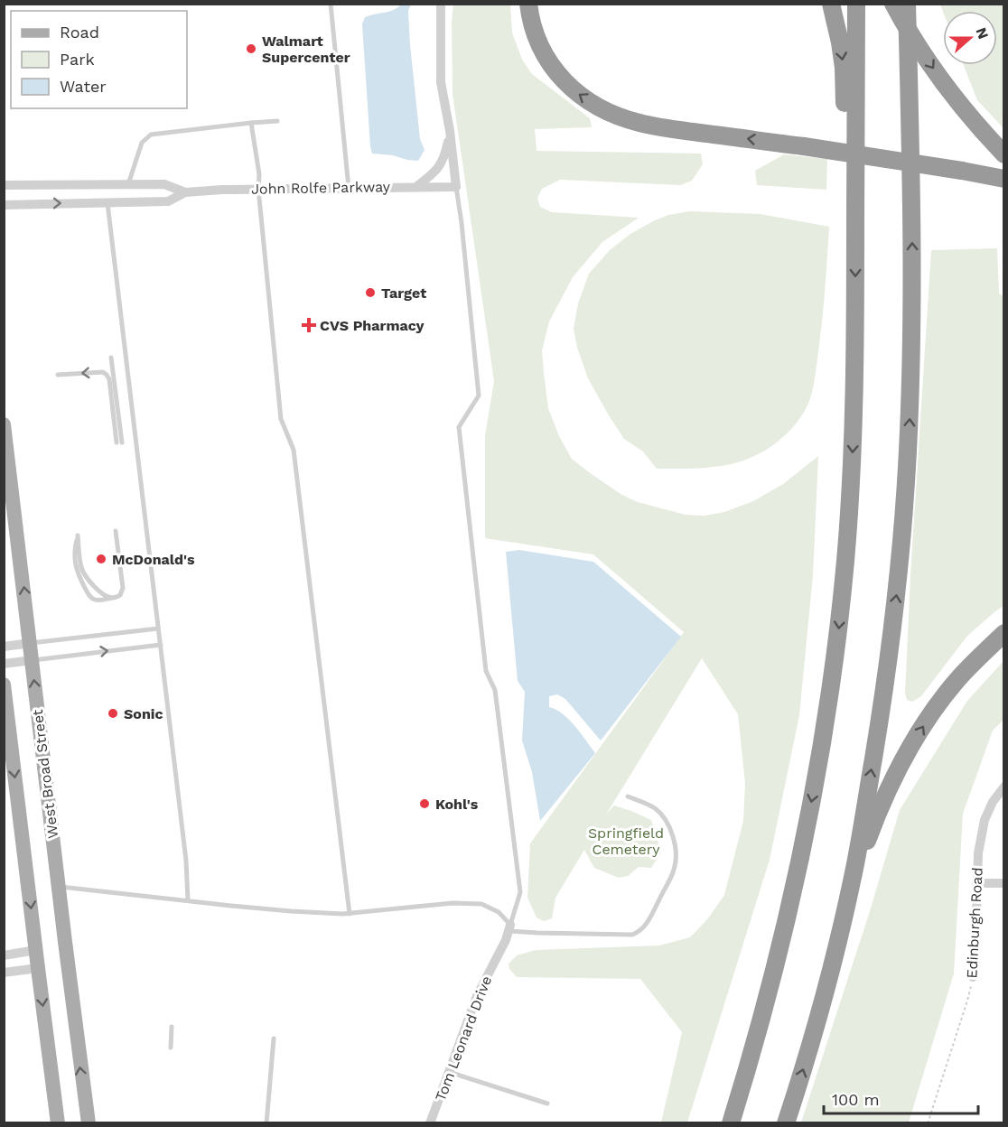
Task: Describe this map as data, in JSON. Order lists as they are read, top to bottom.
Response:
{
  "streets": {
    "main road": ["West Broad Street"],
    "street": ["John Rolfe Parkway", "Edinburgh Road", "Tom Leonard Drive"]
  },
  "parks": ["Springfield Cemetery"],
  "places": {
    "other": [
      "Walmart Supercenter",
      "Target",
      "McDonald's",
      "Sonic",
      "Kohl's"
    ],
    "health": ["CVS Pharmacy"]
  },
  "legend": ["Road", "Park", "Water"],
  "scale_bar": "100 m",
  "north": "right"
}
